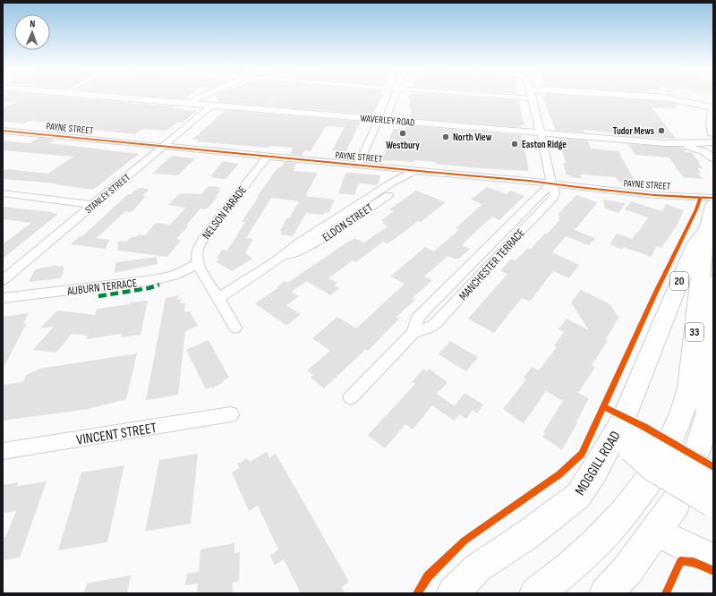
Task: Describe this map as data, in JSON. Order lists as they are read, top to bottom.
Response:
{
  "streets": {
    "highway": ["20", "33", "MOGGILL ROAD"],
    "street": [
      "WAVERLEY ROAD",
      "PAYNE STREET",
      "STANLEY STREET",
      "NELSON PARADE",
      "ELDON STREET",
      "MANCHESTER TERRACE",
      "AUBURN TERRACE",
      "VINCENT STREET"
    ]
  },
  "crossings": [
    ["WAVERLEY ROAD", "STANLEY STREET"],
    ["WAVERLEY ROAD", "MANCHESTER TERRACE"],
    ["PAYNE STREET", "STANLEY STREET"],
    ["PAYNE STREET", "NELSON PARADE"],
    ["PAYNE STREET", "ELDON STREET"],
    ["PAYNE STREET", "MANCHESTER TERRACE"],
    ["NELSON PARADE", "AUBURN TERRACE"]
  ],
  "places": [
    "Tudor Mews",
    "Westbury",
    "North View",
    "Easton Ridge"
  ],
  "north": "top"
}
